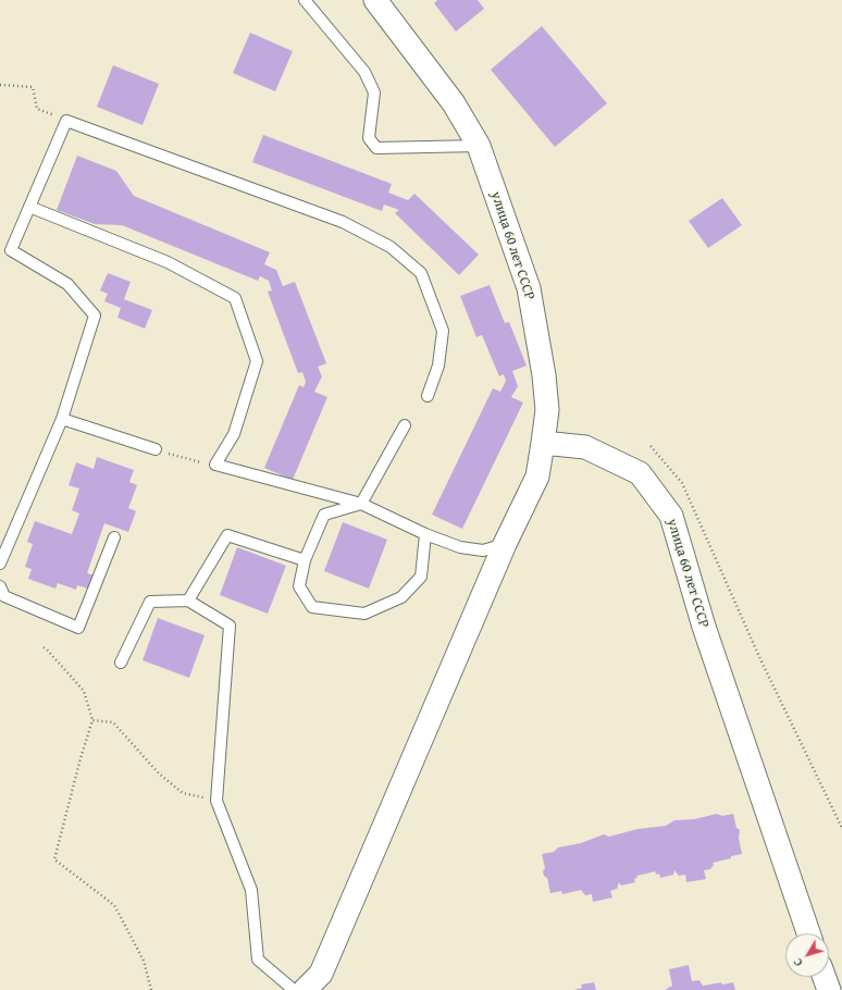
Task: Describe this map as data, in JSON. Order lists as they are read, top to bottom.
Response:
{
  "streets": {
    "street": ["улица 60 лет СССР"]
  },
  "north": "bottom left"
}
